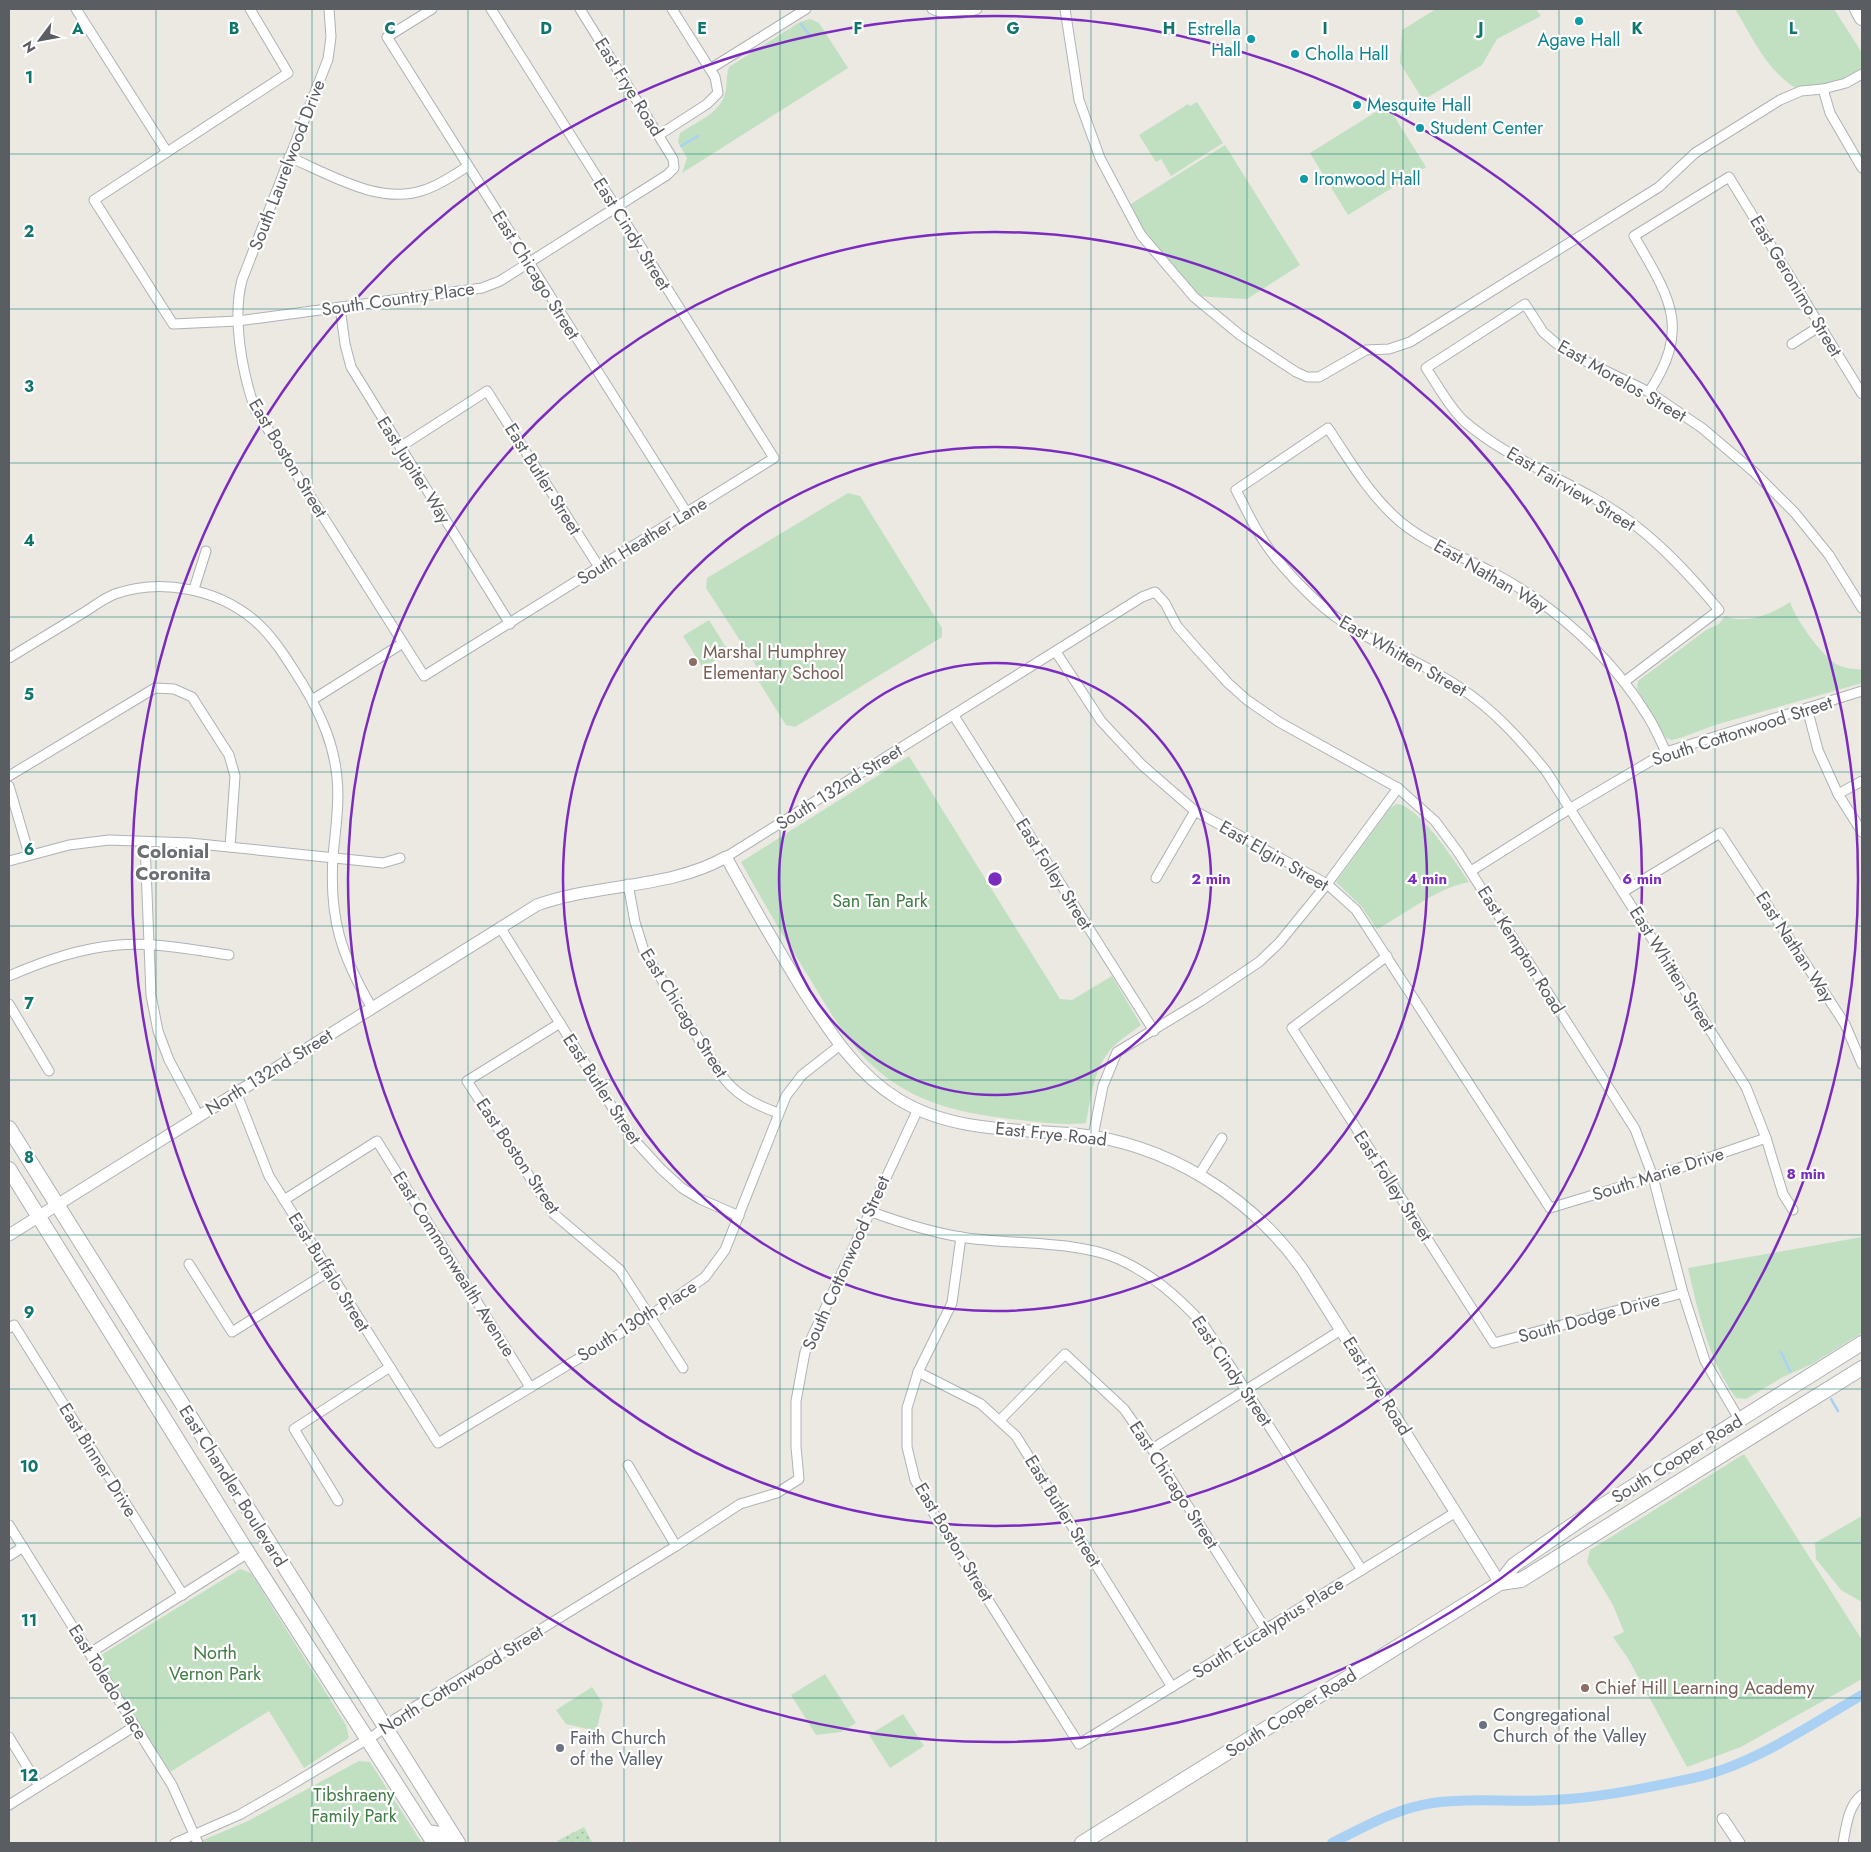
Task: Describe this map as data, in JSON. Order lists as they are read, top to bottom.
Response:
{
  "streets": {
    "main road": ["South Cooper Road", "East Chandler Boulevard"],
    "street": [
      "East Frye Road",
      "South Laurelwood Drive",
      "East Cindy Street",
      "East Chicago Street",
      "East Geronimo Street",
      "South Country Place",
      "East Morelos Street",
      "East Boston Street",
      "East Jupiter Way",
      "East Butler Street",
      "East Fairview Street",
      "South Heather Lane",
      "East Nathan Way",
      "East Whitten Street",
      "South Cottonwood Street",
      "South 132nd Street",
      "East Elgin Street",
      "East Folley Street",
      "East Kempton Road",
      "North 132nd Street",
      "South Marie Drive",
      "East Commonwealth Avenue",
      "East Buffalo Street",
      "South Dodge Drive",
      "South 130th Place",
      "East Binner Drive",
      "South Eucalyptus Place",
      "North Cottonwood Street",
      "East Toledo Place"
    ]
  },
  "crossings": [
    ["East Frye Road", "South Country Place"],
    ["East Frye Road", "South Cottonwood Street"],
    ["East Frye Road", "South 132nd Street"],
    ["East Frye Road", "South 130th Place"],
    ["East Frye Road", "South Cooper Road"],
    ["East Frye Road", "South Eucalyptus Place"],
    ["South Laurelwood Drive", "South Country Place"],
    ["South Laurelwood Drive", "East Boston Street"],
    ["East Cindy Street", "South Country Place"],
    ["East Cindy Street", "East Boston Street"],
    ["East Cindy Street", "South Heather Lane"],
    ["East Cindy Street", "South Cottonwood Street"],
    ["East Cindy Street", "South Eucalyptus Place"],
    ["East Chicago Street", "South Country Place"],
    ["East Chicago Street", "East Butler Street"],
    ["East Chicago Street", "South Heather Lane"],
    ["East Chicago Street", "South 132nd Street"],
    ["East Chicago Street", "South 130th Place"],
    ["East Chicago Street", "South Eucalyptus Place"],
    ["East Geronimo Street", "East Morelos Street"],
    ["South Country Place", "East Boston Street"],
    ["South Country Place", "East Jupiter Way"],
    ["East Morelos Street", "East Fairview Street"],
    ["East Boston Street", "East Jupiter Way"],
    ["East Boston Street", "East Butler Street"],
    ["East Boston Street", "South Heather Lane"],
    ["East Boston Street", "South 130th Place"],
    ["East Boston Street", "South Eucalyptus Place"],
    ["East Jupiter Way", "East Butler Street"],
    ["East Jupiter Way", "South Heather Lane"],
    ["East Butler Street", "South Heather Lane"],
    ["East Butler Street", "South 132nd Street"],
    ["East Butler Street", "North 132nd Street"],
    ["East Butler Street", "South 130th Place"],
    ["East Butler Street", "South Eucalyptus Place"],
    ["East Fairview Street", "East Nathan Way"],
    ["East Nathan Way", "East Whitten Street"],
    ["East Nathan Way", "South Cottonwood Street"],
    ["East Whitten Street", "South Cottonwood Street"],
    ["East Whitten Street", "South Marie Drive"],
    ["South Cottonwood Street", "East Kempton Road"],
    ["South Cottonwood Street", "North Cottonwood Street"],
    ["South 132nd Street", "East Elgin Street"],
    ["South 132nd Street", "East Folley Street"],
    ["South 132nd Street", "East Kempton Road"],
    ["South 132nd Street", "North 132nd Street"],
    ["East Elgin Street", "East Folley Street"],
    ["East Elgin Street", "South Marie Drive"],
    ["East Folley Street", "South Dodge Drive"],
    ["East Kempton Road", "South Marie Drive"],
    ["East Kempton Road", "South Dodge Drive"],
    ["East Kempton Road", "South Cooper Road"],
    ["North 132nd Street", "East Buffalo Street"],
    ["North 132nd Street", "East Chandler Boulevard"],
    ["East Commonwealth Avenue", "East Buffalo Street"],
    ["East Commonwealth Avenue", "South 130th Place"],
    ["East Buffalo Street", "South 130th Place"],
    ["East Chandler Boulevard", "North Cottonwood Street"],
    ["North Cottonwood Street", "East Toledo Place"]
  ],
  "districts": ["Colonial Coronita"],
  "parks": ["San Tan Park", "North Vernon Park", "Tibshraeny Family Park"],
  "places": [
    "Agave Hall",
    "Estrella Hall",
    "Cholla Hall",
    "Mesquite Hall",
    "Student Center",
    "Ironwood Hall",
    "Marshal Humphrey Elementary School",
    "Chief Hill Learning Academy",
    "Congregational Church of the Valley",
    "Faith Church of the Valley"
  ],
  "north": "bottom left",
  "grid": {
    "columns": [
      "A",
      "B",
      "C",
      "D",
      "E",
      "F",
      "G",
      "H",
      "I",
      "J",
      "K",
      "L"
    ],
    "rows": [
      "1",
      "2",
      "3",
      "4",
      "5",
      "6",
      "7",
      "8",
      "9",
      "10",
      "11",
      "12"
    ]
  },
  "rings": [
    "2 min",
    "4 min",
    "6 min",
    "8 min"
  ]
}
